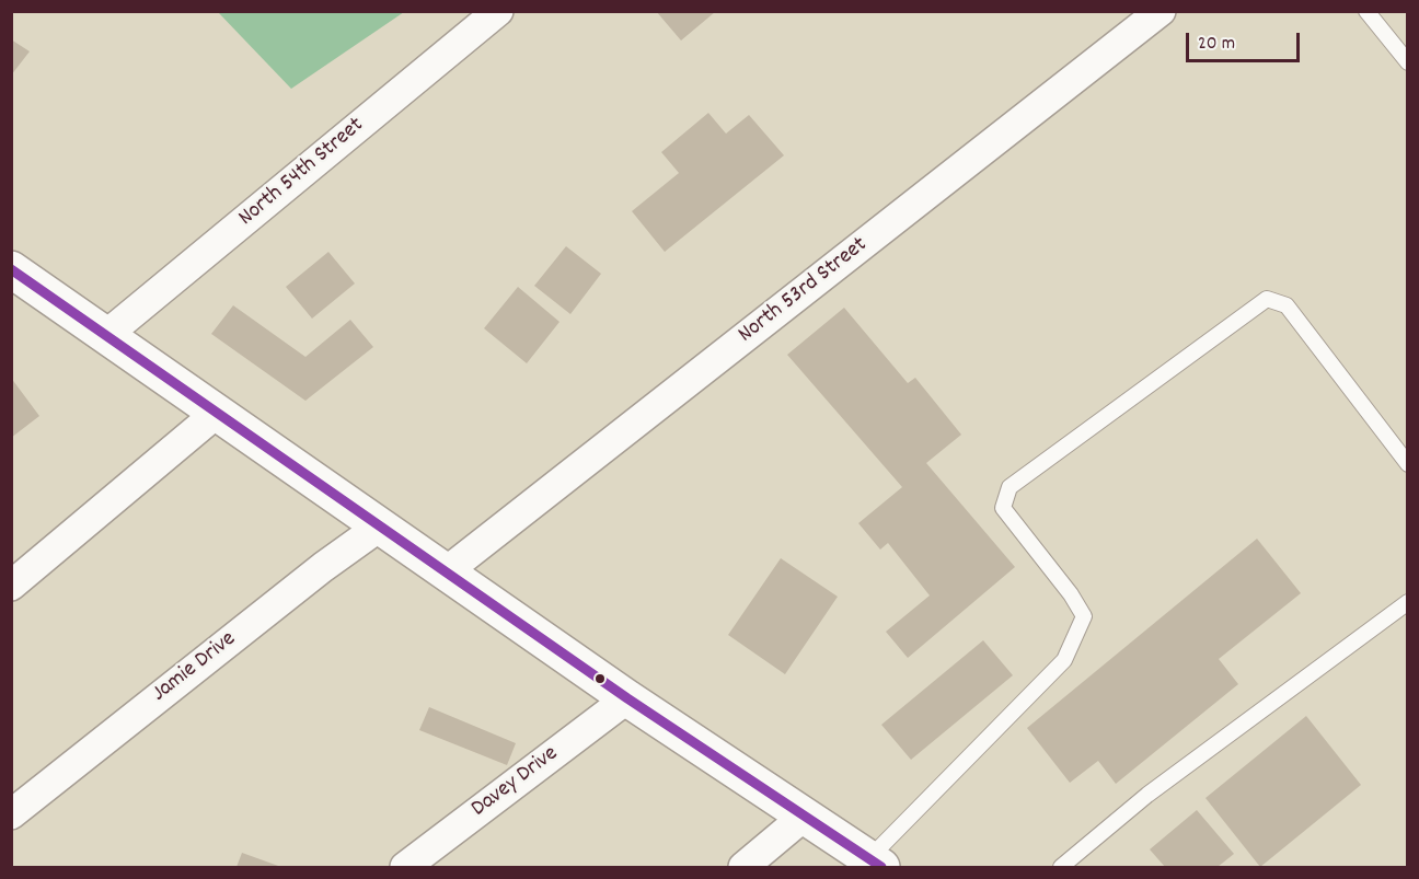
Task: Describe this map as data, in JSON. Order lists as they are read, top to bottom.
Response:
{
  "streets": {
    "street": [
      "North 54th Street",
      "North 53rd Street",
      "Jamie Drive",
      "Davey Drive"
    ]
  },
  "scale_bar": "20 m"
}
